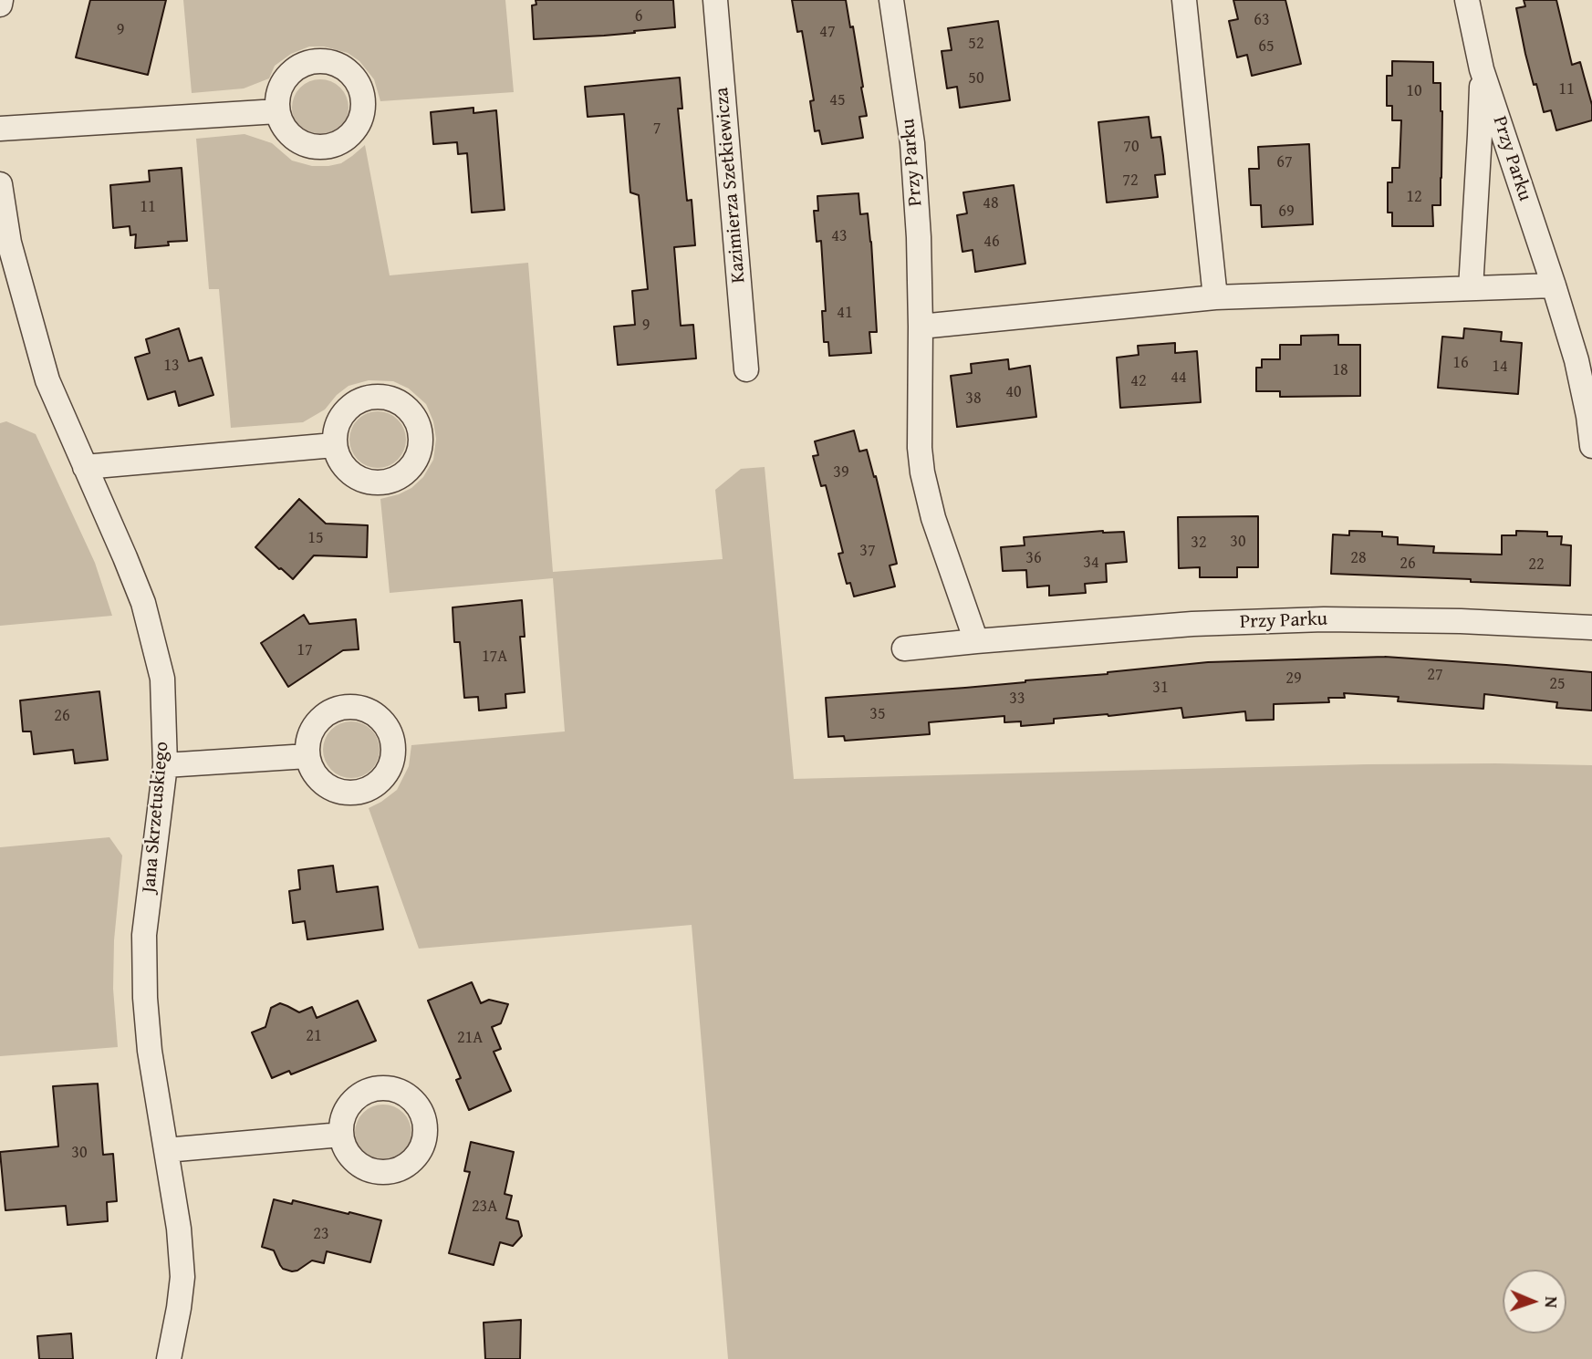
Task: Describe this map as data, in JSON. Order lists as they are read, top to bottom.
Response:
{
  "streets": {
    "street": ["Przy Parku", "Kazimierza Szetkiewicza", "Jana Skrzetuskiego"]
  },
  "house_numbers": [
    "6",
    "63",
    "9",
    "47",
    "52",
    "65",
    "50",
    "11",
    "10",
    "45",
    "7",
    "70",
    "67",
    "72",
    "12",
    "48",
    "11",
    "69",
    "43",
    "46",
    "41",
    "9",
    "16",
    "13",
    "14",
    "18",
    "44",
    "42",
    "40",
    "38",
    "39",
    "15",
    "30",
    "32",
    "37",
    "36",
    "28",
    "34",
    "26",
    "22",
    "17",
    "17A",
    "27",
    "29",
    "25",
    "31",
    "33",
    "35",
    "26",
    "21",
    "21A",
    "30",
    "23A",
    "23"
  ],
  "north": "right"
}
